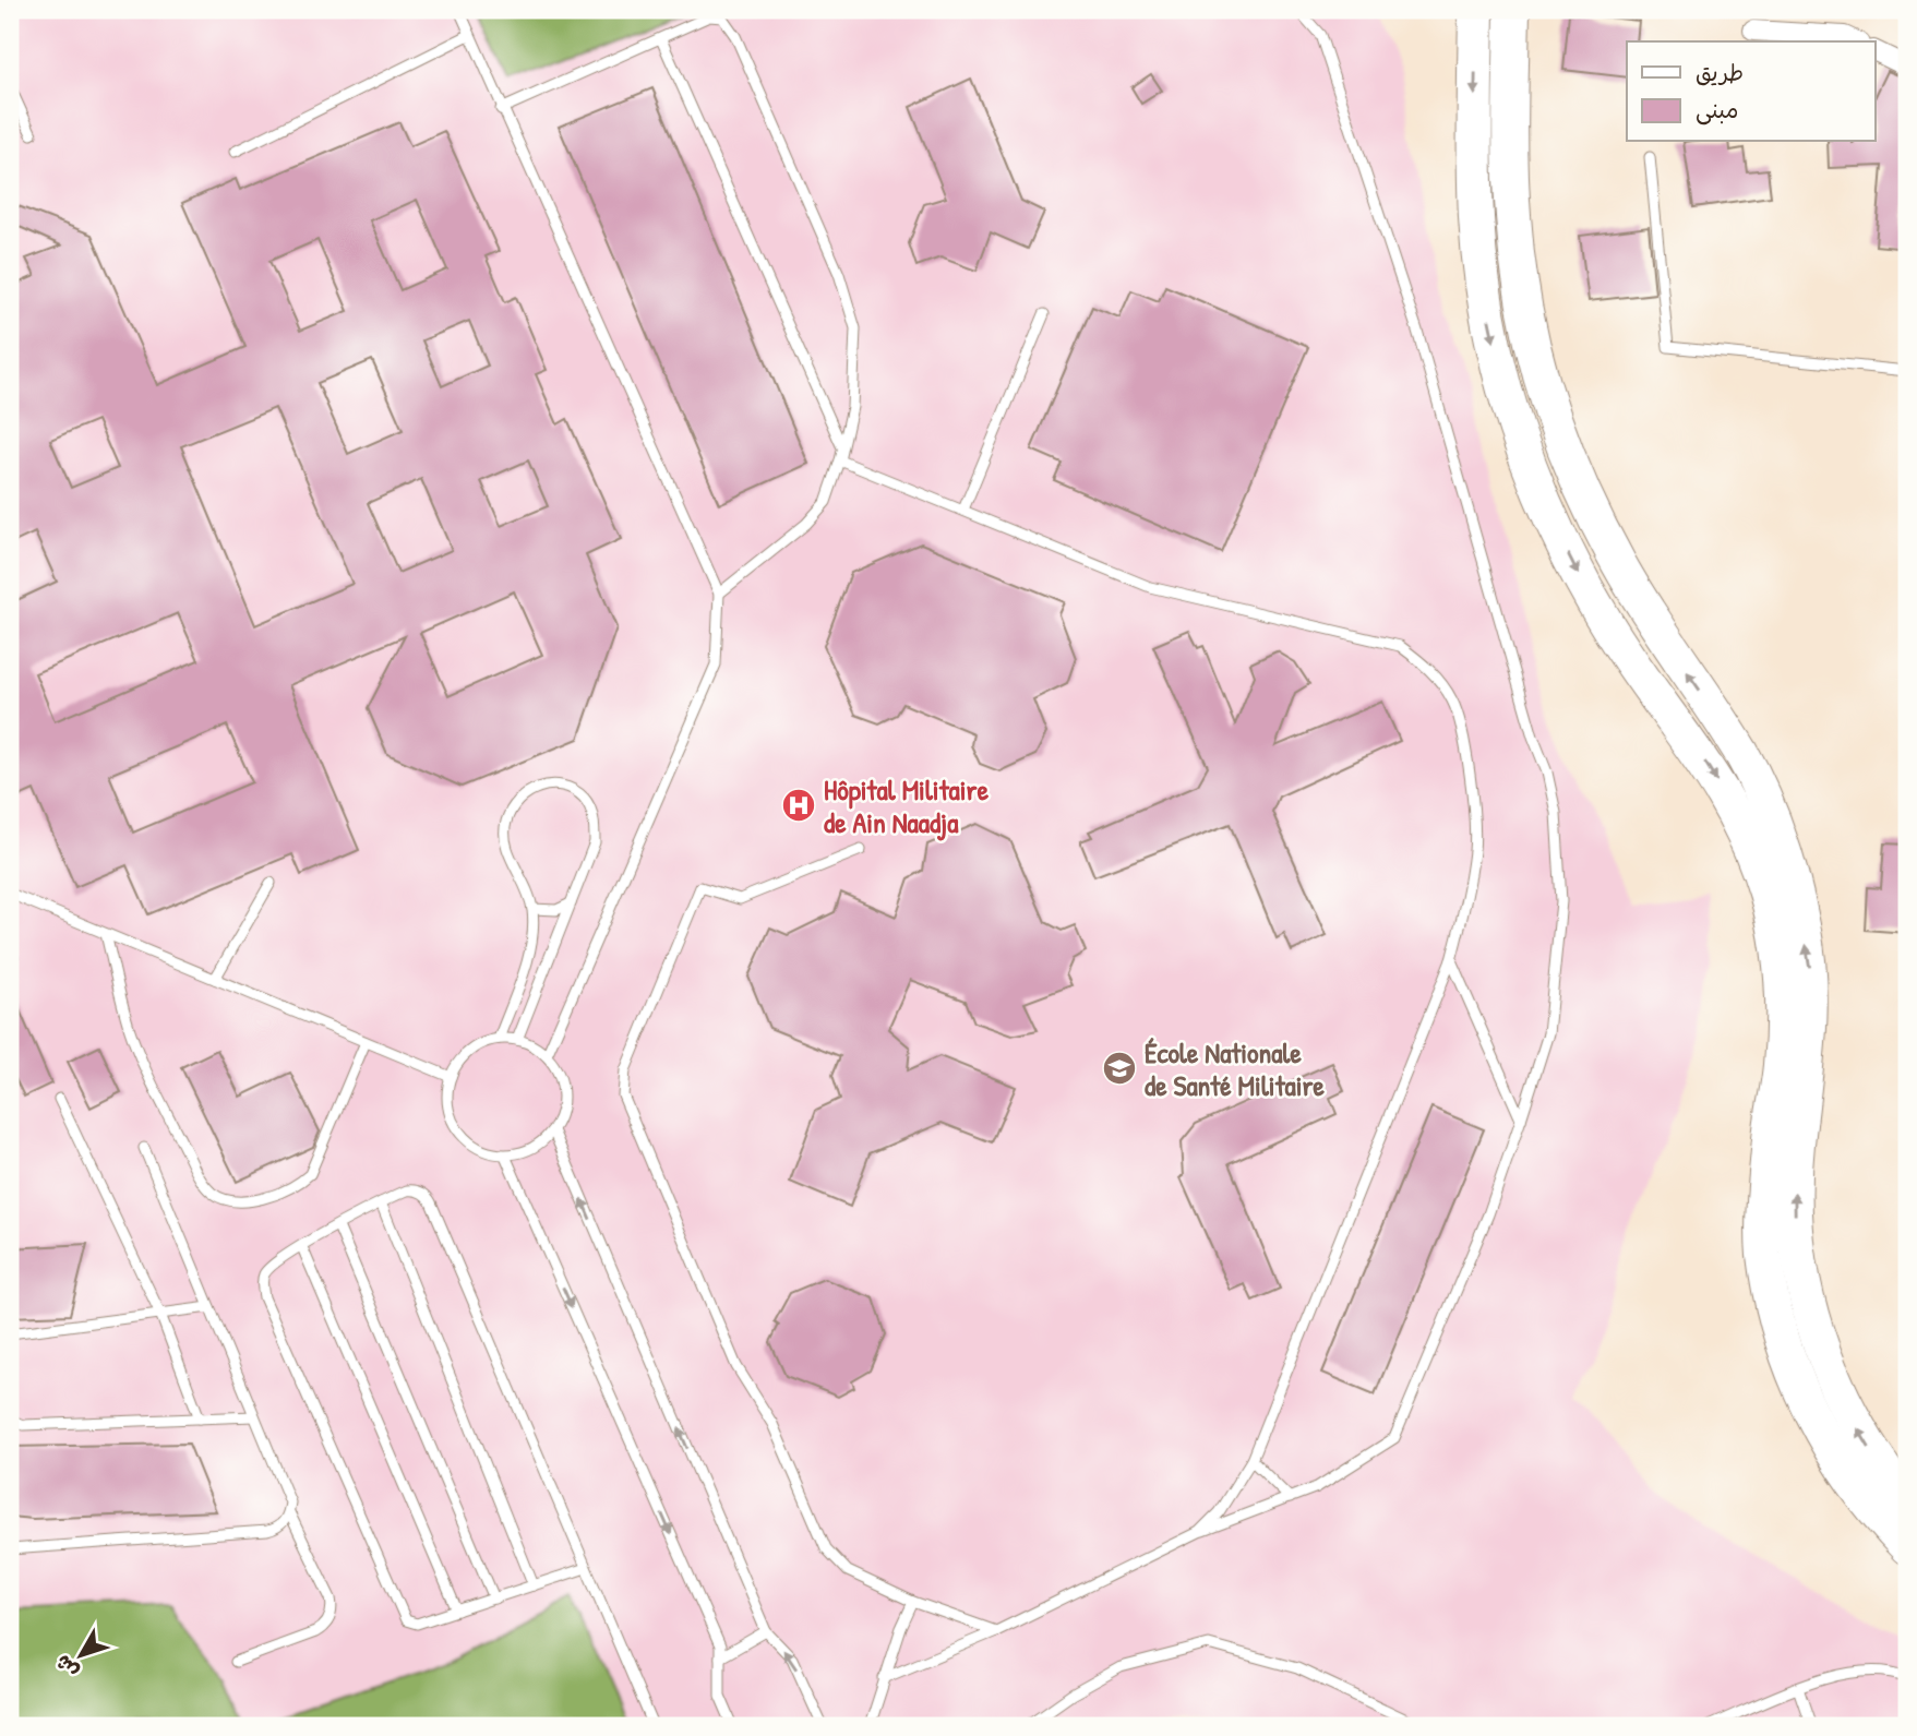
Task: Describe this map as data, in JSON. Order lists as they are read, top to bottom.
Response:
{
  "places": {
    "hospital": ["Hôpital Militaire de Ain Naadja"],
    "school or university": ["École Nationale de Santé Militaire"]
  },
  "legend": ["طريق", "مبنى"],
  "north": "bottom left"
}
